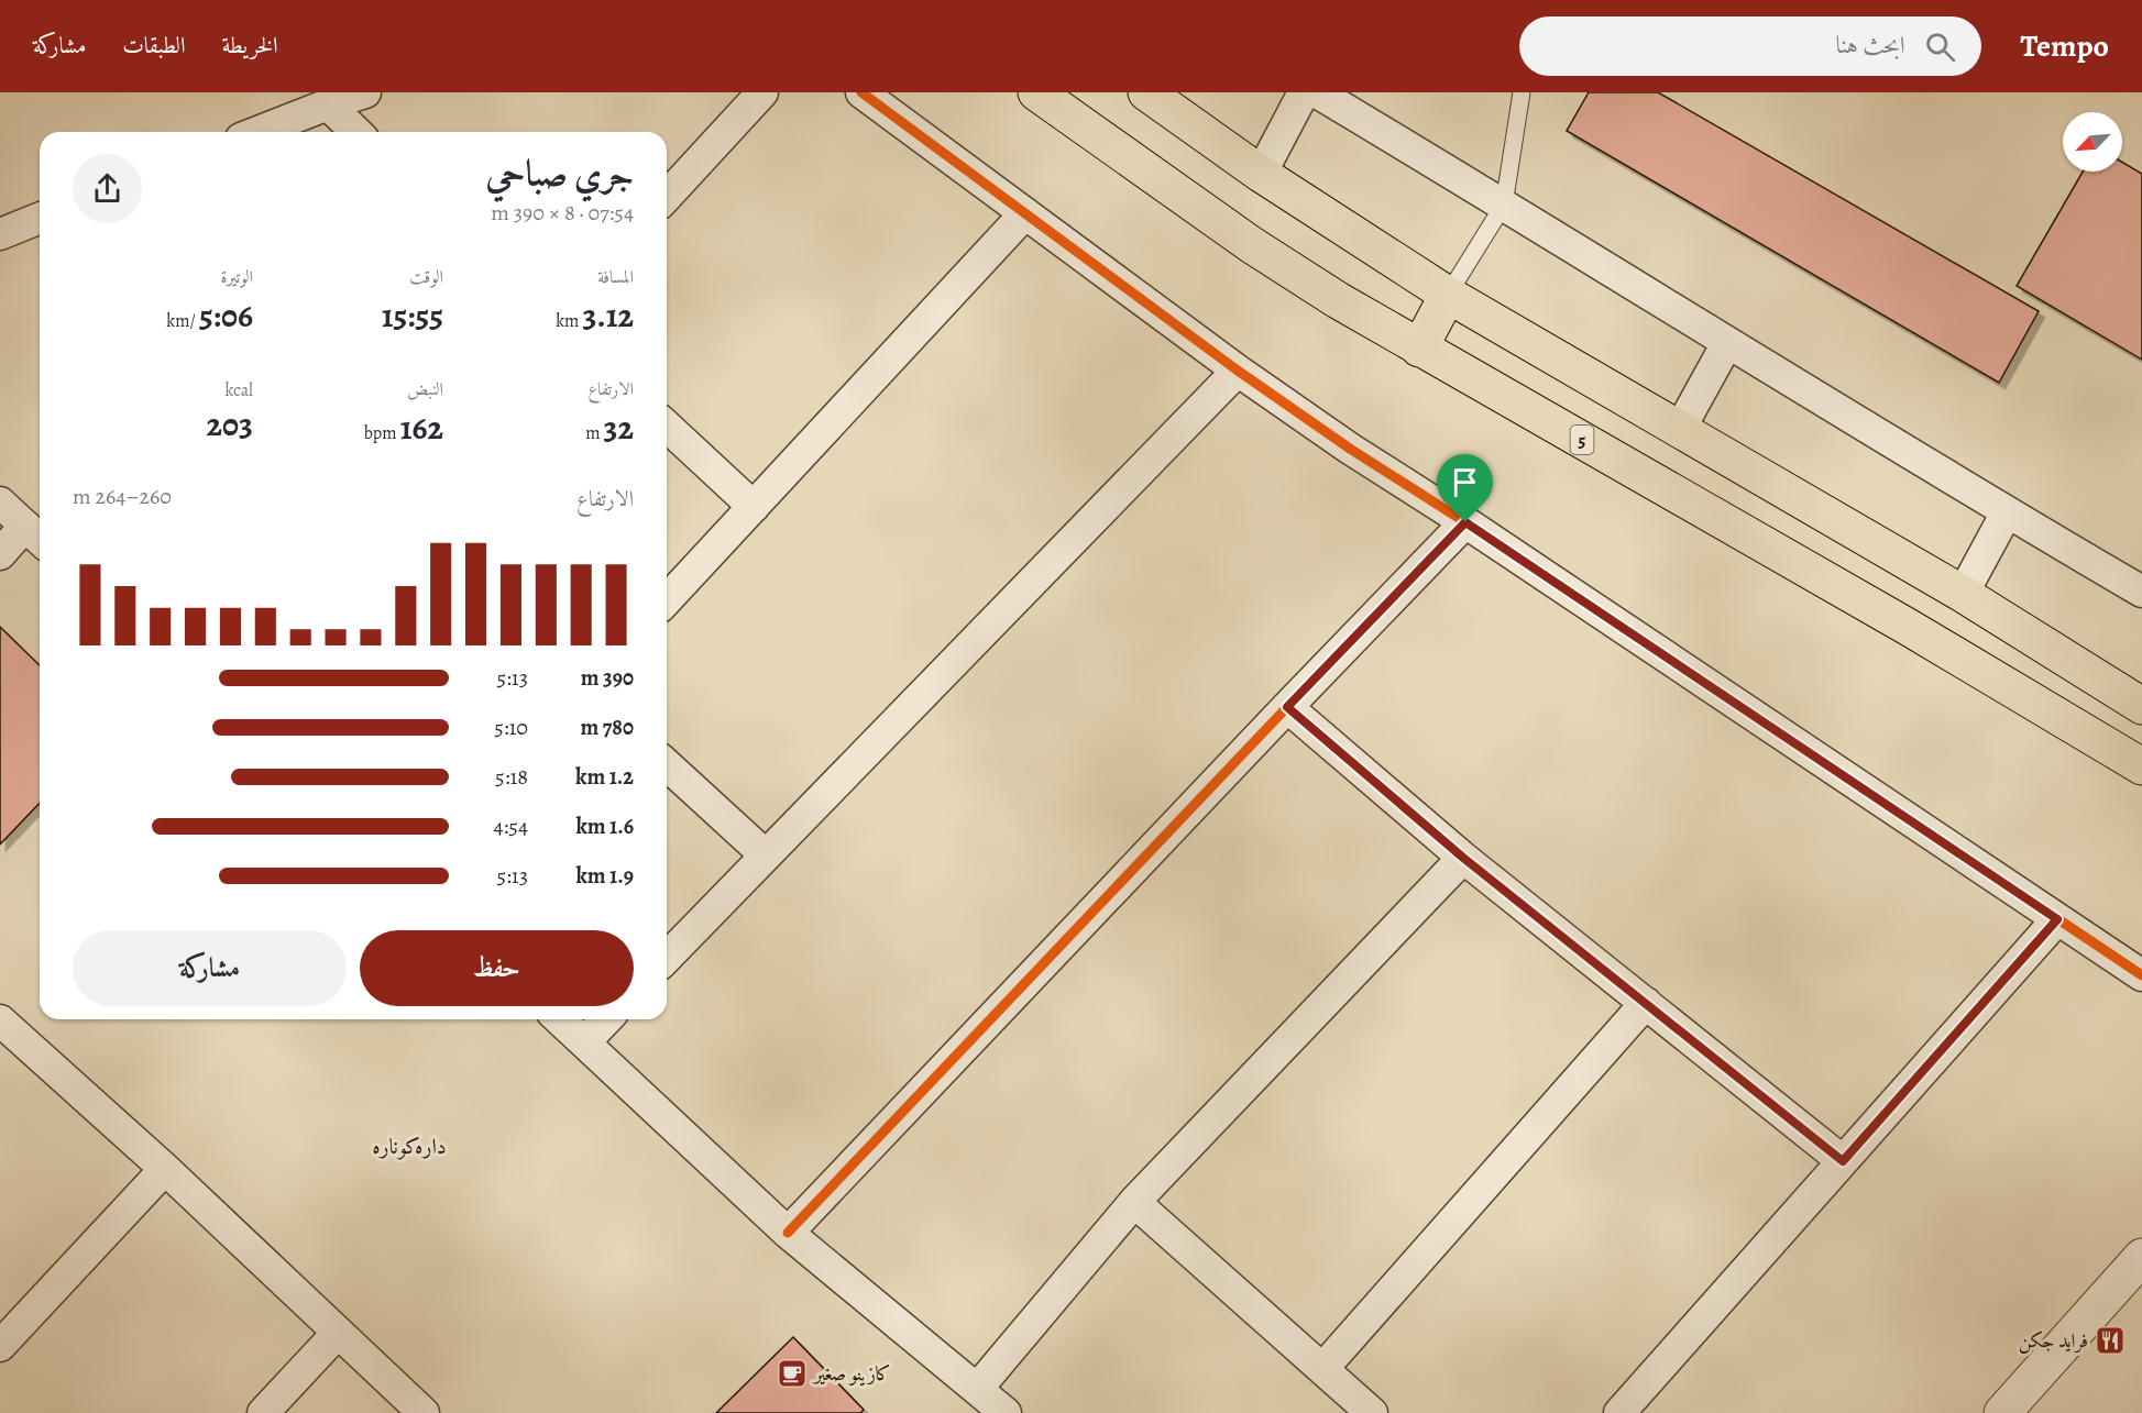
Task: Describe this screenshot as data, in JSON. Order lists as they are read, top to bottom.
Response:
{
  "streets": {
    "highway": ["5"]
  },
  "districts": ["دارەکونارە"],
  "places": {
    "restaurant": ["فراید جكن"],
    "cafe": ["كازينو صغير"]
  },
  "north": "bottom left",
  "page": {
    "header": "Tempo",
    "search": "ابحث هنا",
    "nav": ["الخريطة", "الطبقات", "مشاركة"],
    "heading": ["جري صباحي", "07:54 · 8 × 390 m"],
    "stats": [
      ["المسافة", "3.12 km"],
      ["الوقت", "15:55"],
      ["الوتيرة", "5:06 /km"],
      ["الارتفاع", "32 m"],
      ["النبض", "162 bpm"],
      ["kcal", "203"]
    ],
    "chart": ["الارتفاع", "260–264 m"],
    "list": [
      {
        "name": "390 m",
        "note": "5:13"
      },
      {
        "name": "780 m",
        "note": "5:10"
      },
      {
        "name": "1.2 km",
        "note": "5:18"
      },
      {
        "name": "1.6 km",
        "note": "4:54"
      },
      {
        "name": "1.9 km",
        "note": "5:13"
      }
    ],
    "buttons": ["حفظ", "مشاركة"]
  }
}
